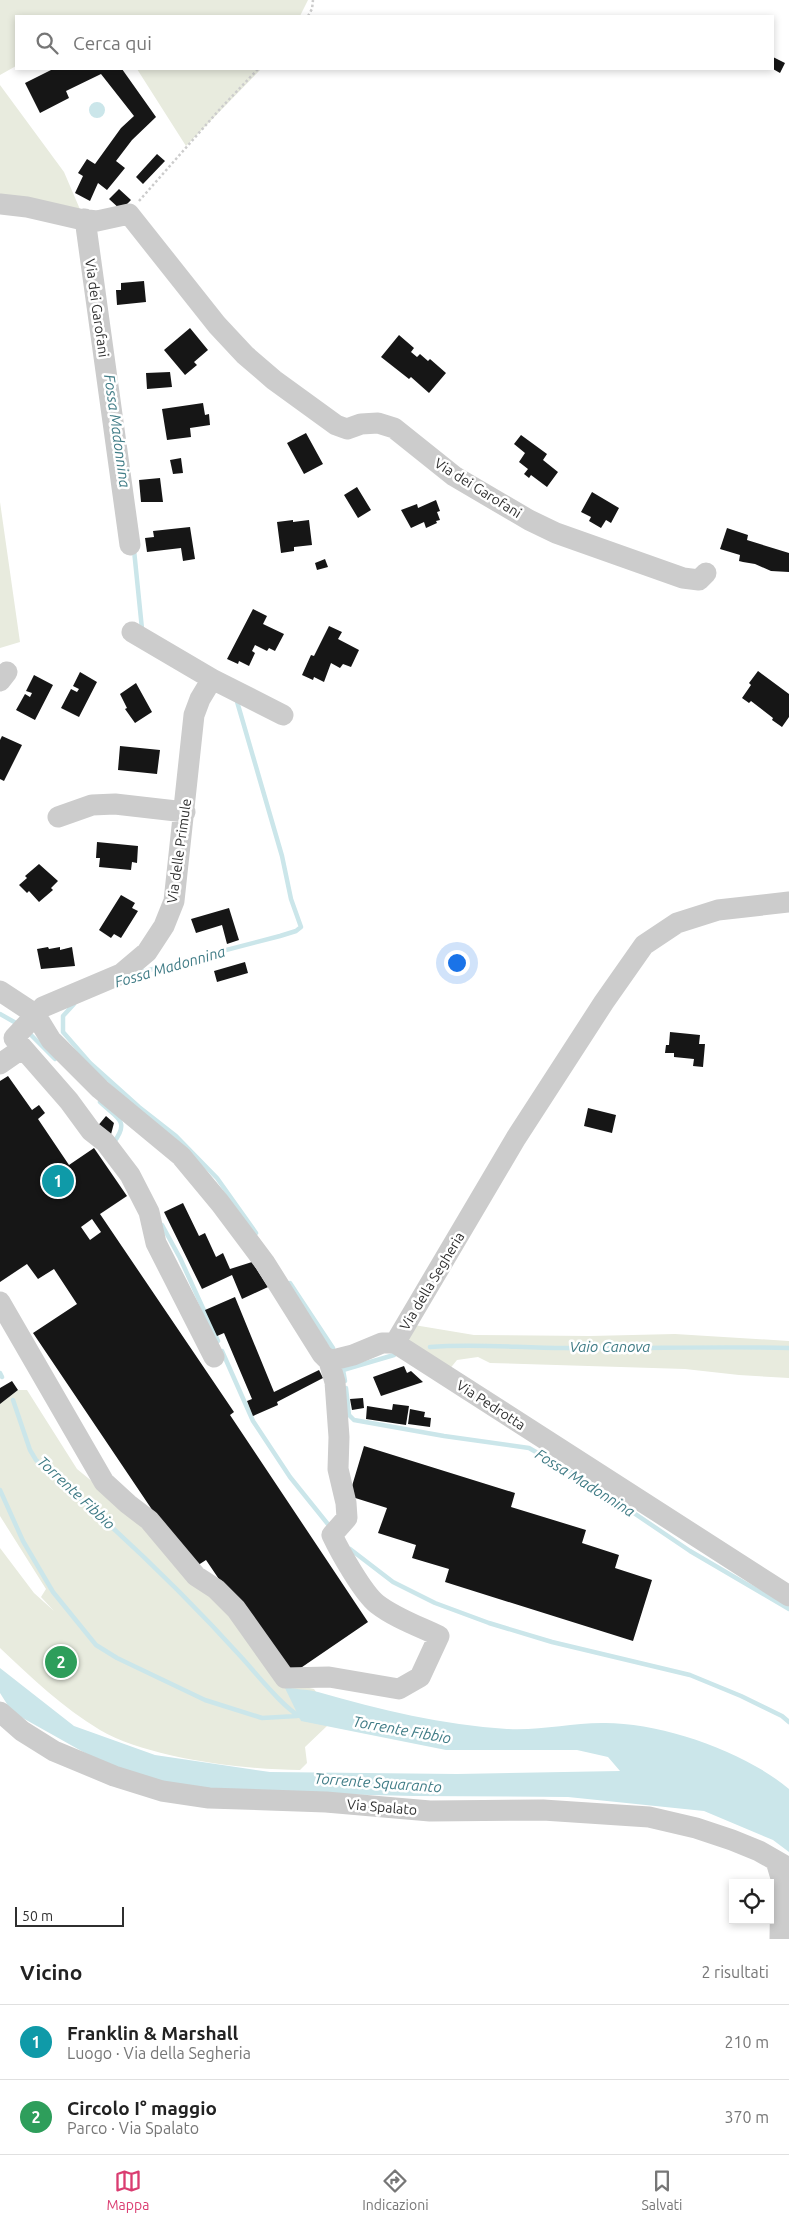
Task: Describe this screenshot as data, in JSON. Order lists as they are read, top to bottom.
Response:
{
  "streets": {
    "street": [
      "Via dei Garofani",
      "Via delle Primule",
      "Via della Segheria",
      "Via Pedrotta",
      "Via Spalato"
    ]
  },
  "crossings": [
    ["Via della Segheria", "Via Pedrotta"]
  ],
  "water": [
    "Fossa Madonnina",
    "Vaio Canova",
    "Torrente Fibbio",
    "Torrente Squaranto"
  ],
  "scale_bar": "50 m",
  "page": {
    "search": "Cerca qui",
    "pins": ["1", "2"],
    "scale": "50 m",
    "heading": ["Vicino", "2 risultati"],
    "list": [
      {
        "mark": "1",
        "name": "Franklin & Marshall",
        "note": "Luogo · Via della Segheria",
        "value": "210 m"
      },
      {
        "mark": "2",
        "name": "Circolo I° maggio",
        "note": "Parco · Via Spalato",
        "value": "370 m"
      }
    ],
    "nav": ["Mappa", "Indicazioni", "Salvati"]
  }
}
